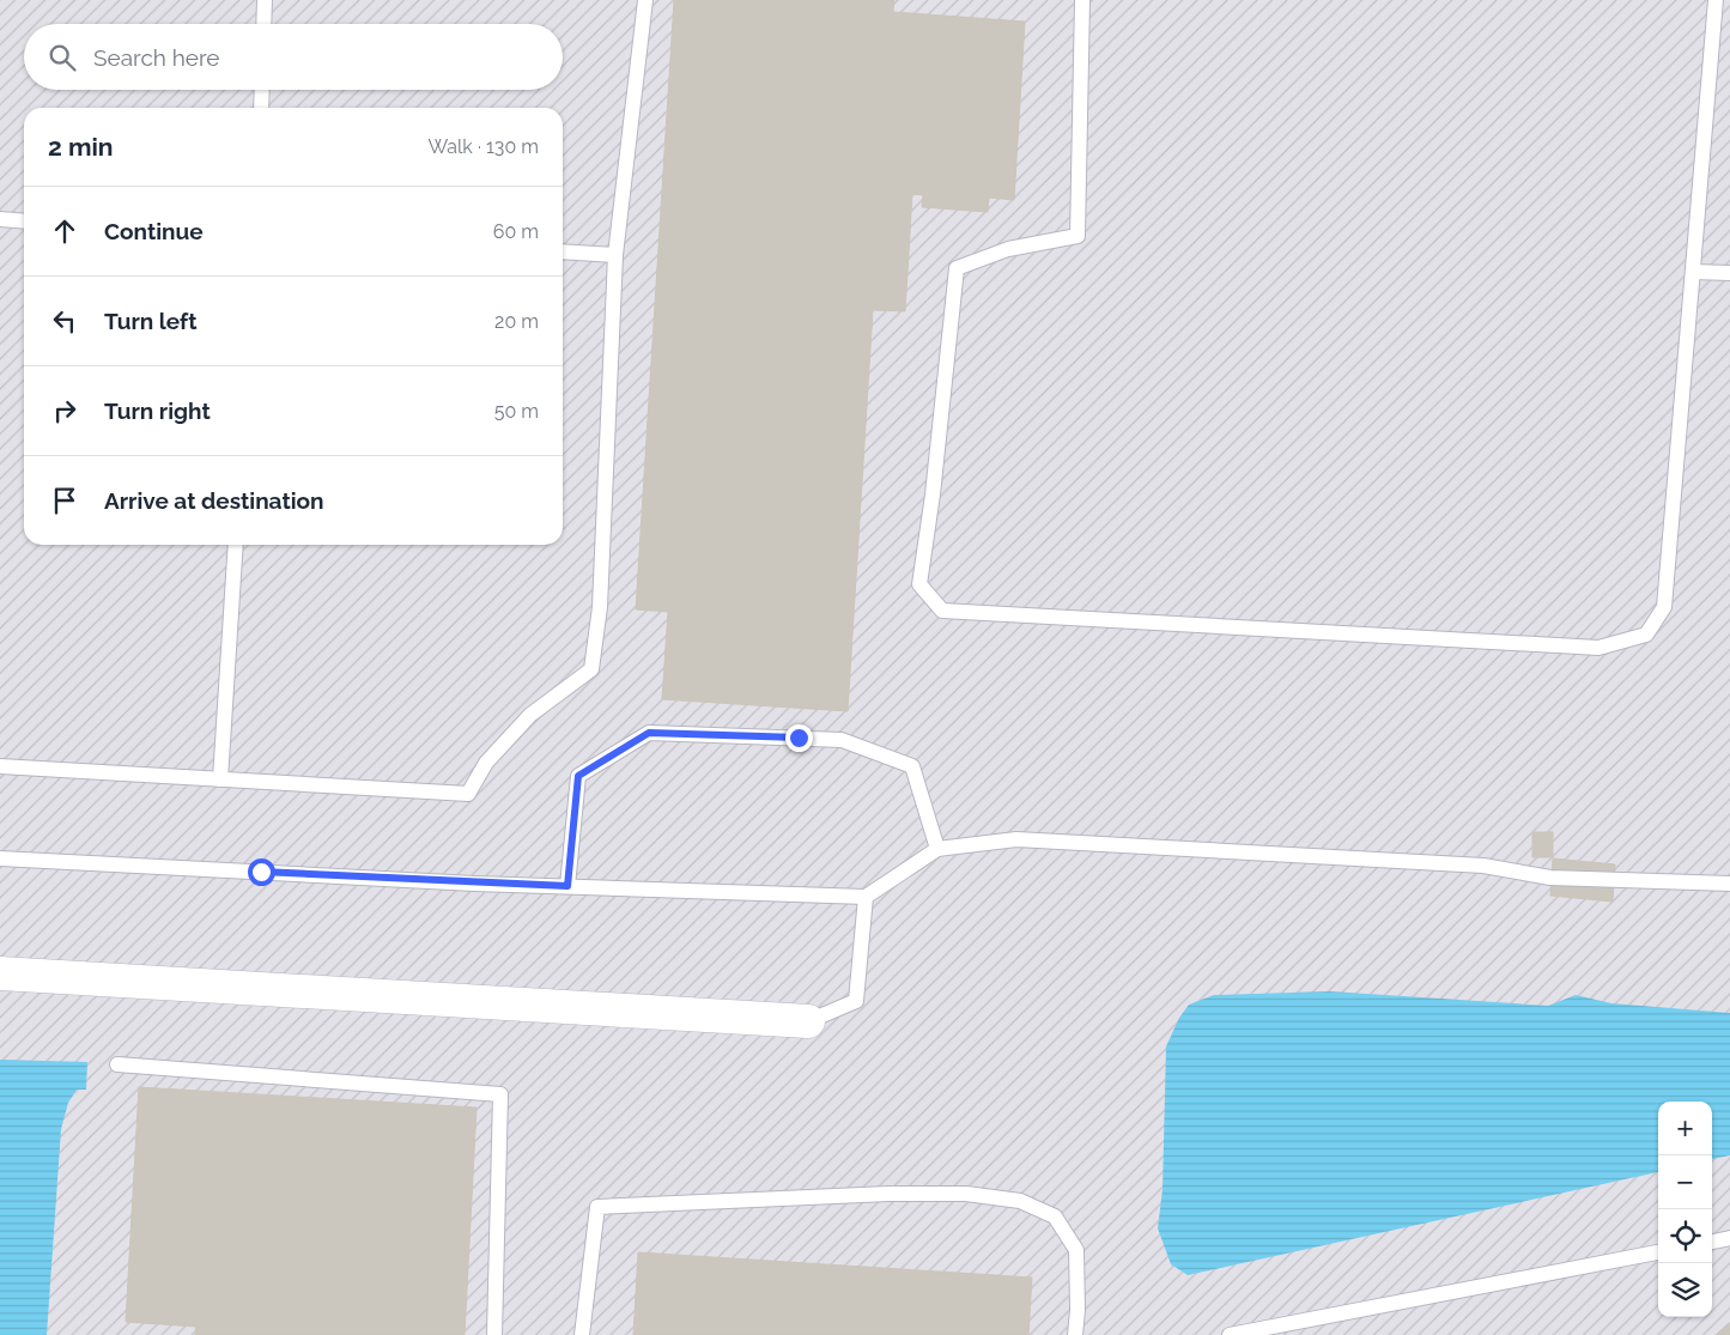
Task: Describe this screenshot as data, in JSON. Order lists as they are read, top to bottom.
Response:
{
  "page": {
    "search": "Search here",
    "heading": ["2 min", "Walk · 130 m"],
    "list": [
      ["Continue", "60 m"],
      ["Turn left", "20 m"],
      ["Turn right", "50 m"],
      "Arrive at destination"
    ],
    "map_buttons": ["+", "−"]
  }
}
